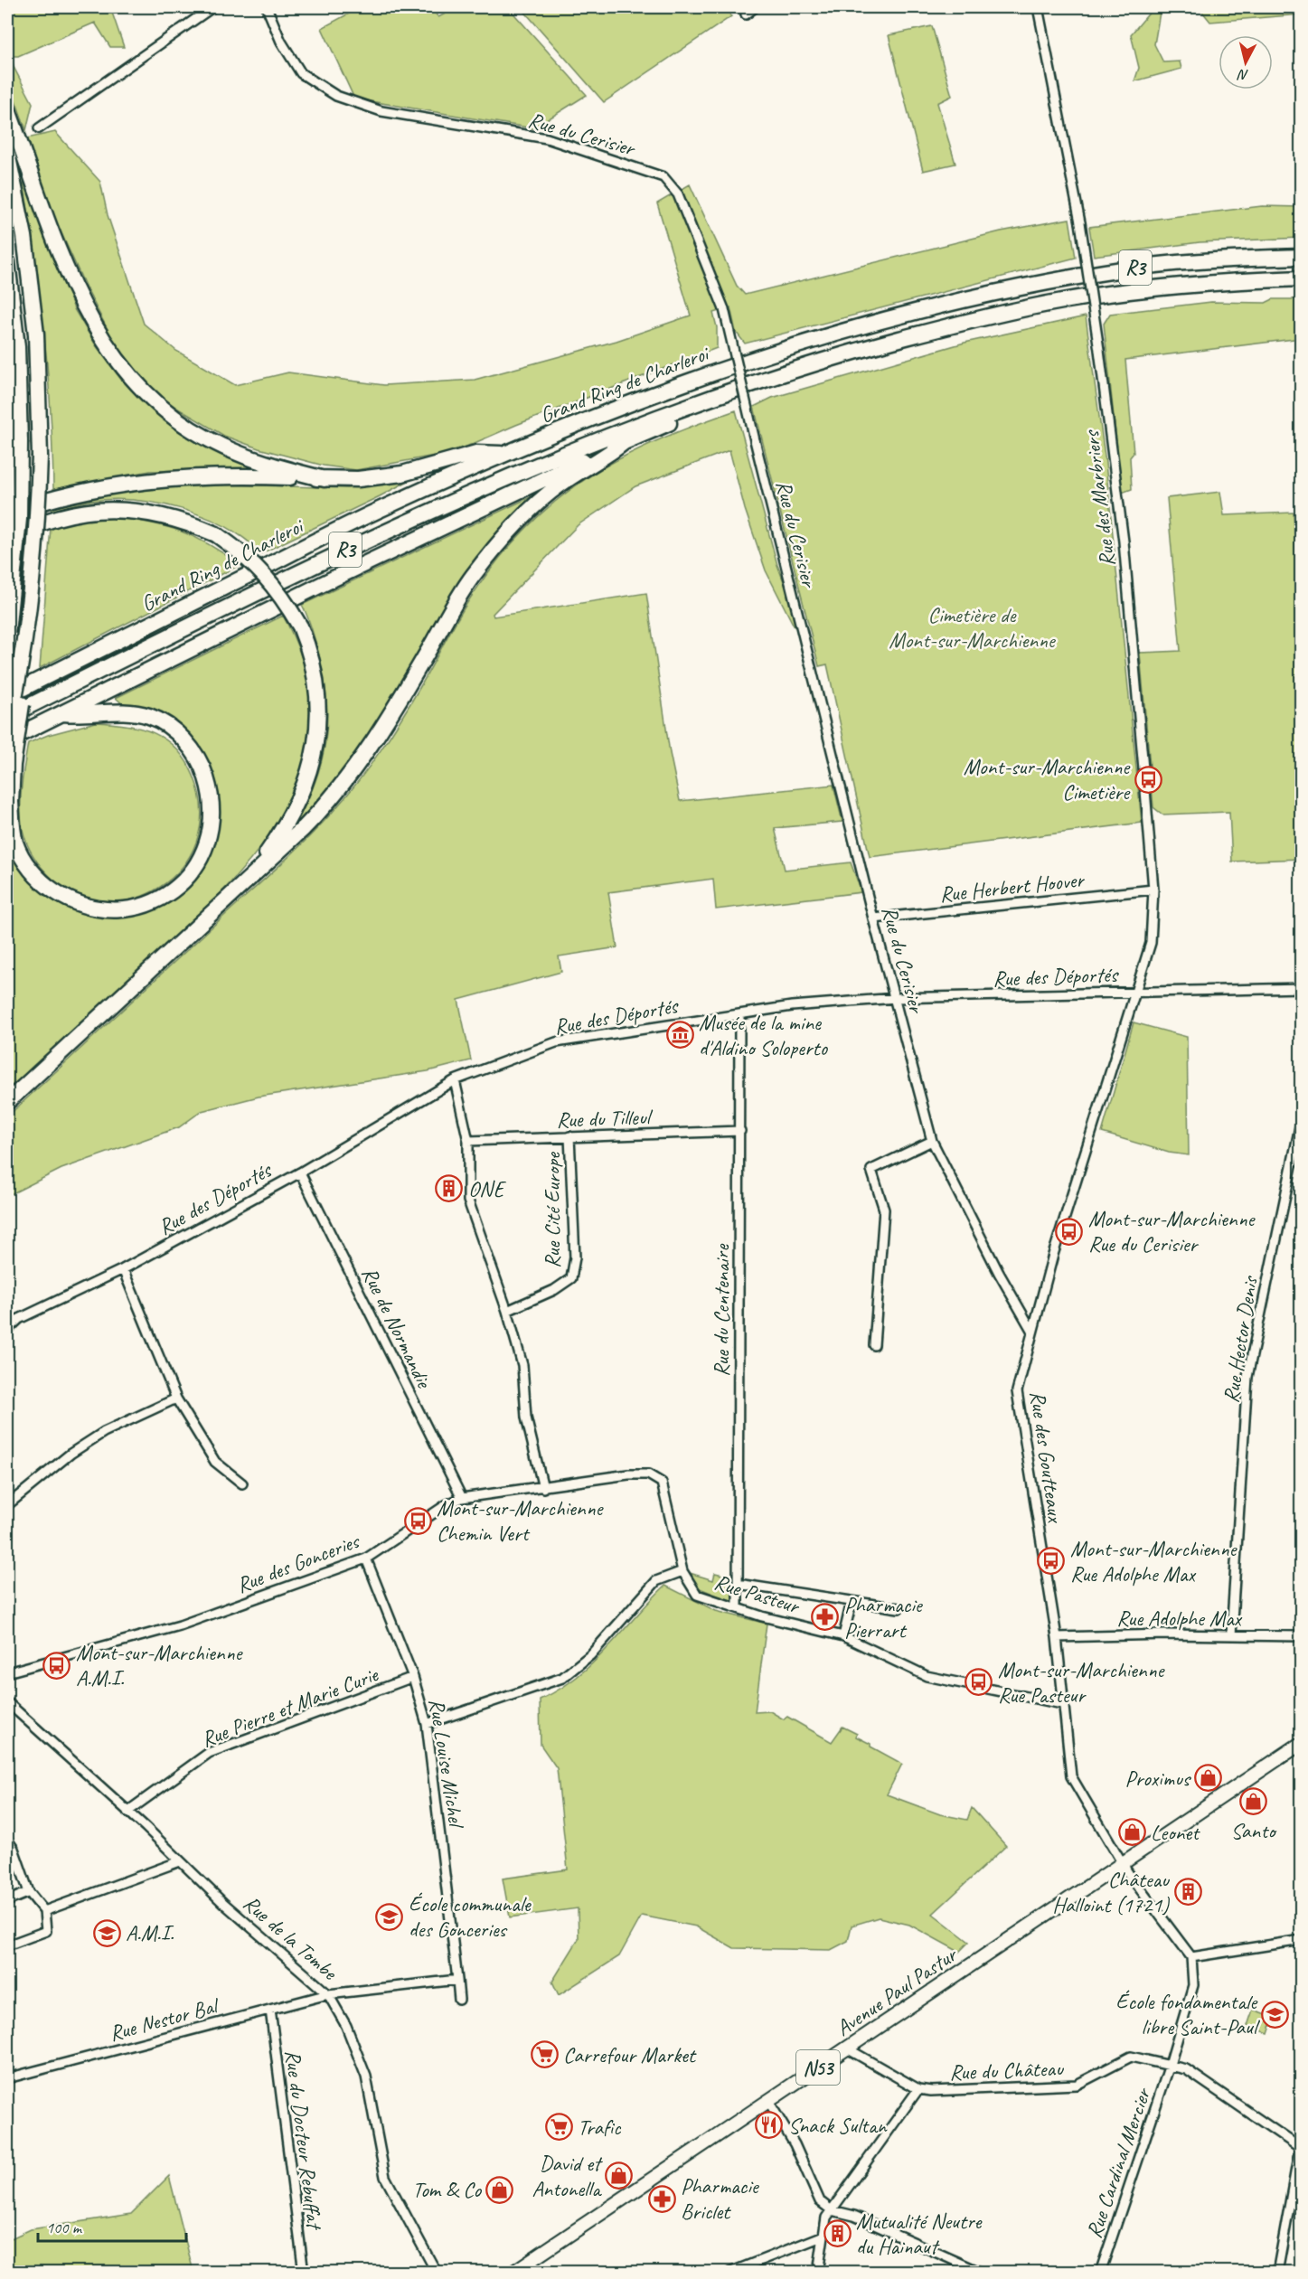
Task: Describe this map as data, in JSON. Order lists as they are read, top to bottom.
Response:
{
  "streets": {
    "highway": ["R3", "Grand Ring de Charleroi"],
    "main road": ["Avenue Paul Pastur", "N53"],
    "street": [
      "Rue du Cerisier",
      "Rue des Marbriers",
      "Rue Herbert Hoover",
      "Rue des Déportés",
      "Rue du Tilleul",
      "Rue Cité Europe",
      "Rue du Centenaire",
      "Rue de Normandie",
      "Rue Hector Denis",
      "Rue des Goutteaux",
      "Rue des Gonceries",
      "Rue Pasteur",
      "Rue Adolphe Max",
      "Rue Pierre et Marie Curie",
      "Rue Louise Michel",
      "Rue de la Tombe",
      "Rue Nestor Bal",
      "Rue du Château",
      "Rue du Docteur Rebuffat",
      "Rue Cardinal Mercier"
    ]
  },
  "crossings": [
    ["Rue du Cerisier", "Rue Herbert Hoover"],
    ["Rue du Cerisier", "Rue des Déportés"],
    ["Rue du Cerisier", "Rue des Goutteaux"],
    ["Rue des Marbriers", "Rue Herbert Hoover"],
    ["Rue des Marbriers", "Rue des Déportés"],
    ["Rue des Marbriers", "Rue des Goutteaux"],
    ["Rue des Déportés", "Rue du Centenaire"],
    ["Rue des Déportés", "Rue de Normandie"],
    ["Rue des Déportés", "Rue des Goutteaux"],
    ["Rue du Tilleul", "Rue Cité Europe"],
    ["Rue du Tilleul", "Rue du Centenaire"],
    ["Rue du Centenaire", "Rue Pasteur"],
    ["Rue de Normandie", "Rue des Gonceries"],
    ["Rue Hector Denis", "Rue Adolphe Max"],
    ["Rue des Goutteaux", "Rue Pasteur"],
    ["Rue des Goutteaux", "Rue Adolphe Max"],
    ["Rue des Goutteaux", "Avenue Paul Pastur"],
    ["Rue des Goutteaux", "Rue Cardinal Mercier"],
    ["Rue des Gonceries", "Rue Pasteur"],
    ["Rue des Gonceries", "Rue Louise Michel"],
    ["Rue Pierre et Marie Curie", "Rue Louise Michel"],
    ["Rue Pierre et Marie Curie", "Rue de la Tombe"],
    ["Rue de la Tombe", "Rue Nestor Bal"],
    ["Avenue Paul Pastur", "Rue du Château"],
    ["Rue Nestor Bal", "Rue du Docteur Rebuffat"],
    ["Rue du Château", "Rue Cardinal Mercier"]
  ],
  "parks": ["Cimetière de Mont-sur-Marchienne"],
  "places": {
    "bus stop": [
      "Mont-sur-Marchienne Cimetière",
      "Mont-sur-Marchienne Rue du Cerisier",
      "Mont-sur-Marchienne Chemin Vert",
      "Mont-sur-Marchienne Rue Adolphe Max",
      "Mont-sur-Marchienne A.M.I.",
      "Mont-sur-Marchienne Rue Pasteur"
    ],
    "museum": ["Musée de la mine d'Aldino Soloperto"],
    "building": ["ONE", "Château Halloint (1721)", "Mutualité Neutre du Hainaut"],
    "pharmacy": ["Pharmacie Pierrart", "Pharmacie Briclet"],
    "shop": [
      "Proximus",
      "Santo",
      "Leonet",
      "David et Antonella",
      "Tom & Co"
    ],
    "school or university": ["École communale des Gonceries", "A.M.I.", "École fondamentale libre Saint-Paul"],
    "supermarket": ["Carrefour Market", "Trafic"],
    "restaurant": ["Snack Sultan"]
  },
  "scale_bar": "100 m",
  "north": "bottom"
}
